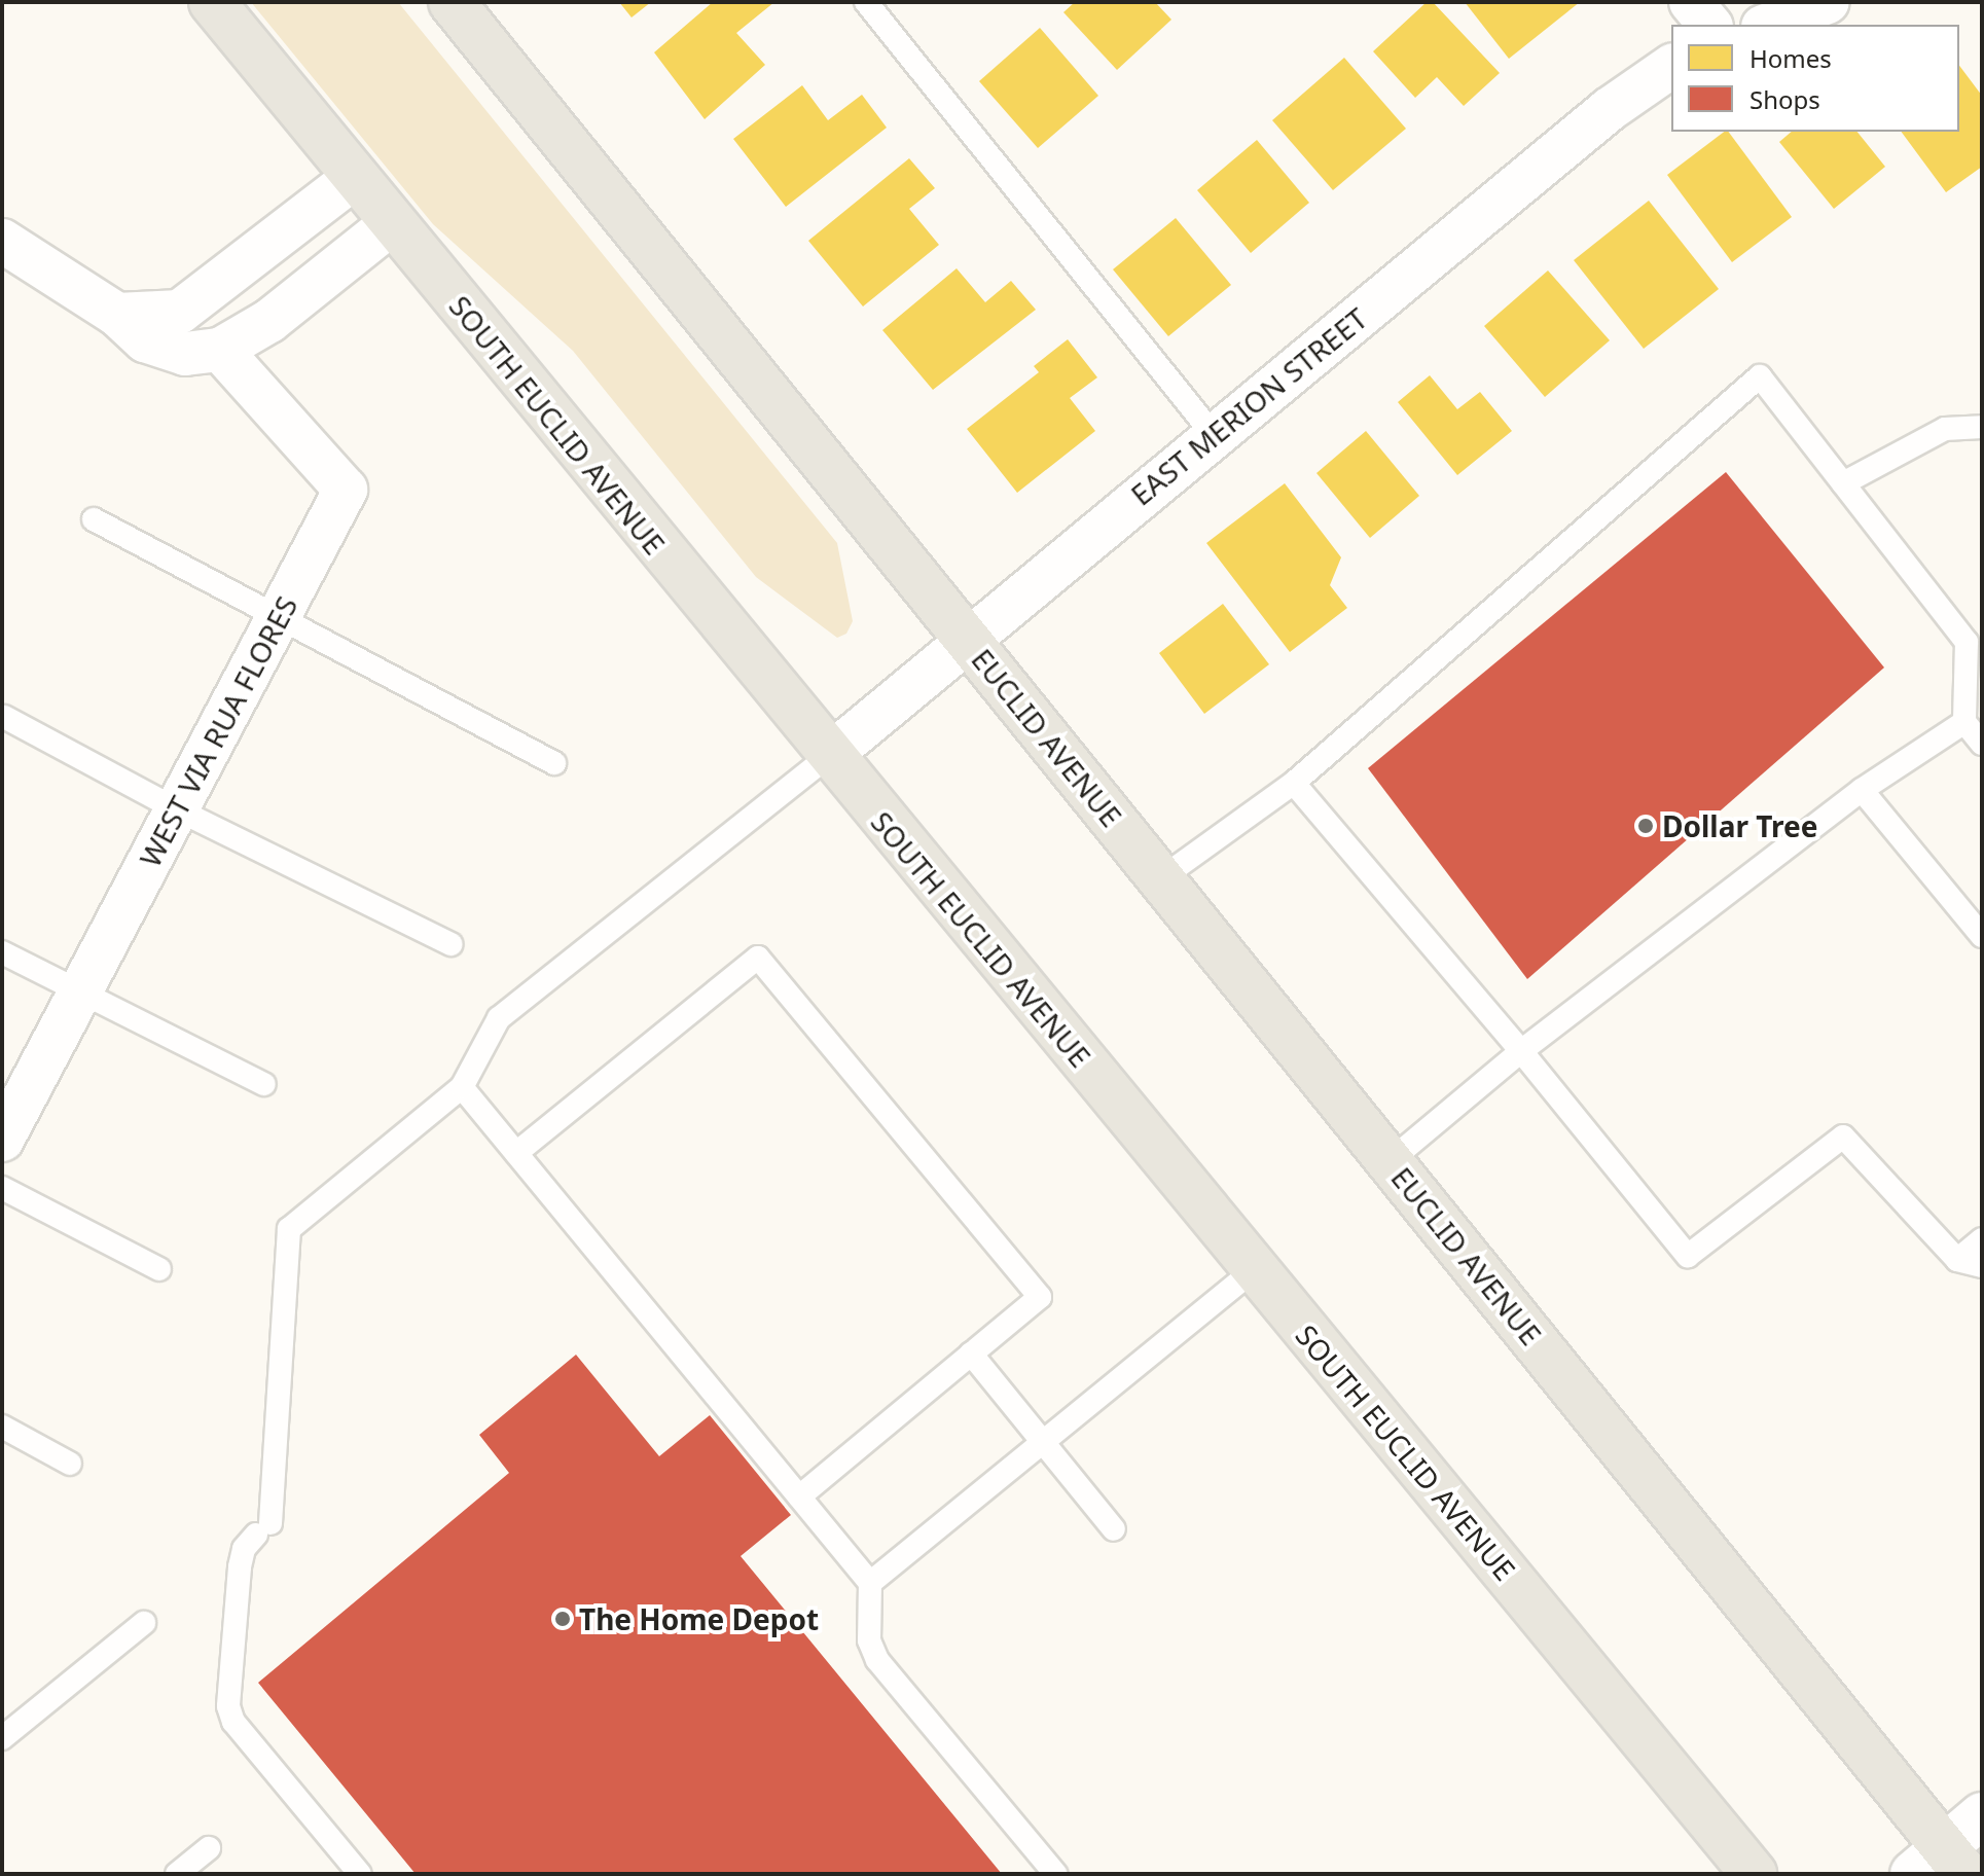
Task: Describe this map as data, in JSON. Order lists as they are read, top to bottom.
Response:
{
  "streets": {
    "main road": ["SOUTH EUCLID AVENUE", "EUCLID AVENUE"],
    "street": ["EAST MERION STREET", "WEST VIA RUA FLORES"]
  },
  "crossings": [
    ["EAST MERION STREET", "SOUTH EUCLID AVENUE"],
    ["EAST MERION STREET", "EUCLID AVENUE"]
  ],
  "places": ["Dollar Tree", "The Home Depot"],
  "legend": ["Homes", "Shops"]
}
